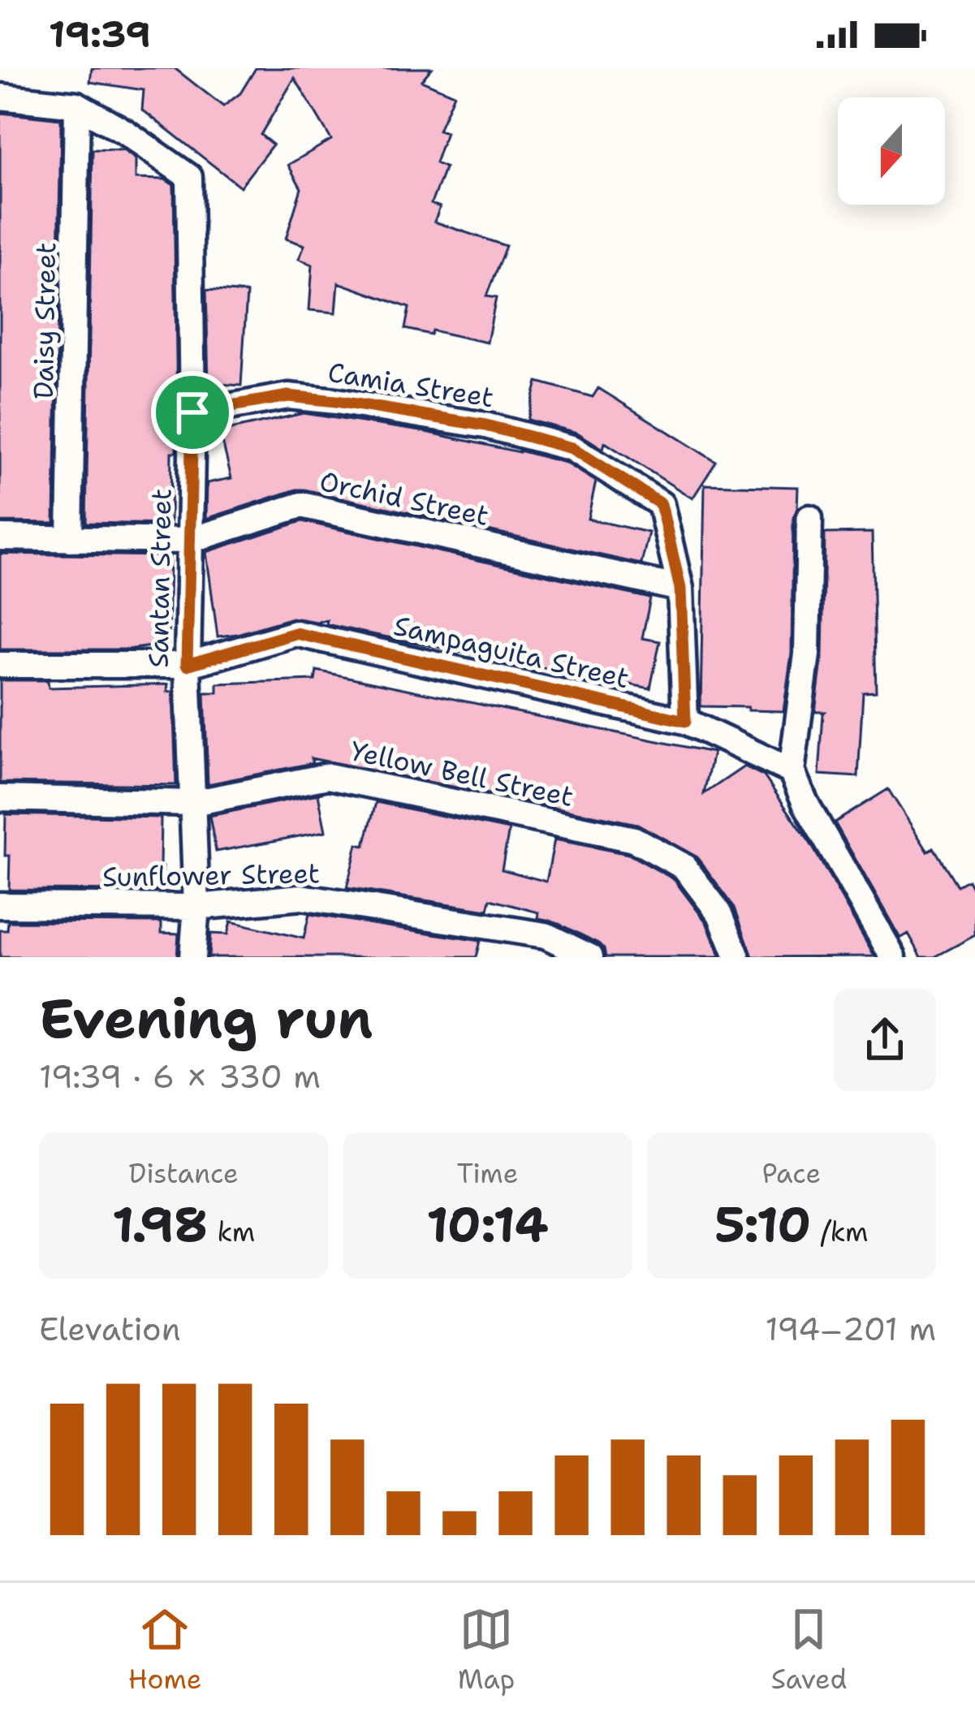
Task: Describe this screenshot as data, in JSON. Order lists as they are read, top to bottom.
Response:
{
  "streets": {
    "street": [
      "Daisy Street",
      "Camia Street",
      "Orchid Street",
      "Santan Street",
      "Sampaguita Street",
      "Yellow Bell Street",
      "Sunflower Street"
    ]
  },
  "crossings": [
    ["Daisy Street", "Orchid Street"],
    ["Daisy Street", "Santan Street"],
    ["Camia Street", "Orchid Street"],
    ["Camia Street", "Santan Street"],
    ["Orchid Street", "Santan Street"],
    ["Santan Street", "Sampaguita Street"],
    ["Santan Street", "Yellow Bell Street"],
    ["Santan Street", "Sunflower Street"]
  ],
  "north": "bottom",
  "page": {
    "status": "19:39",
    "heading": ["Evening run", "19:39 · 6 × 330 m"],
    "stats": [
      ["Distance", "1.98 km"],
      ["Time", "10:14"],
      ["Pace", "5:10 /km"]
    ],
    "chart": ["Elevation", "194–201 m"],
    "tabs": ["Home", "Map", "Saved"]
  }
}
